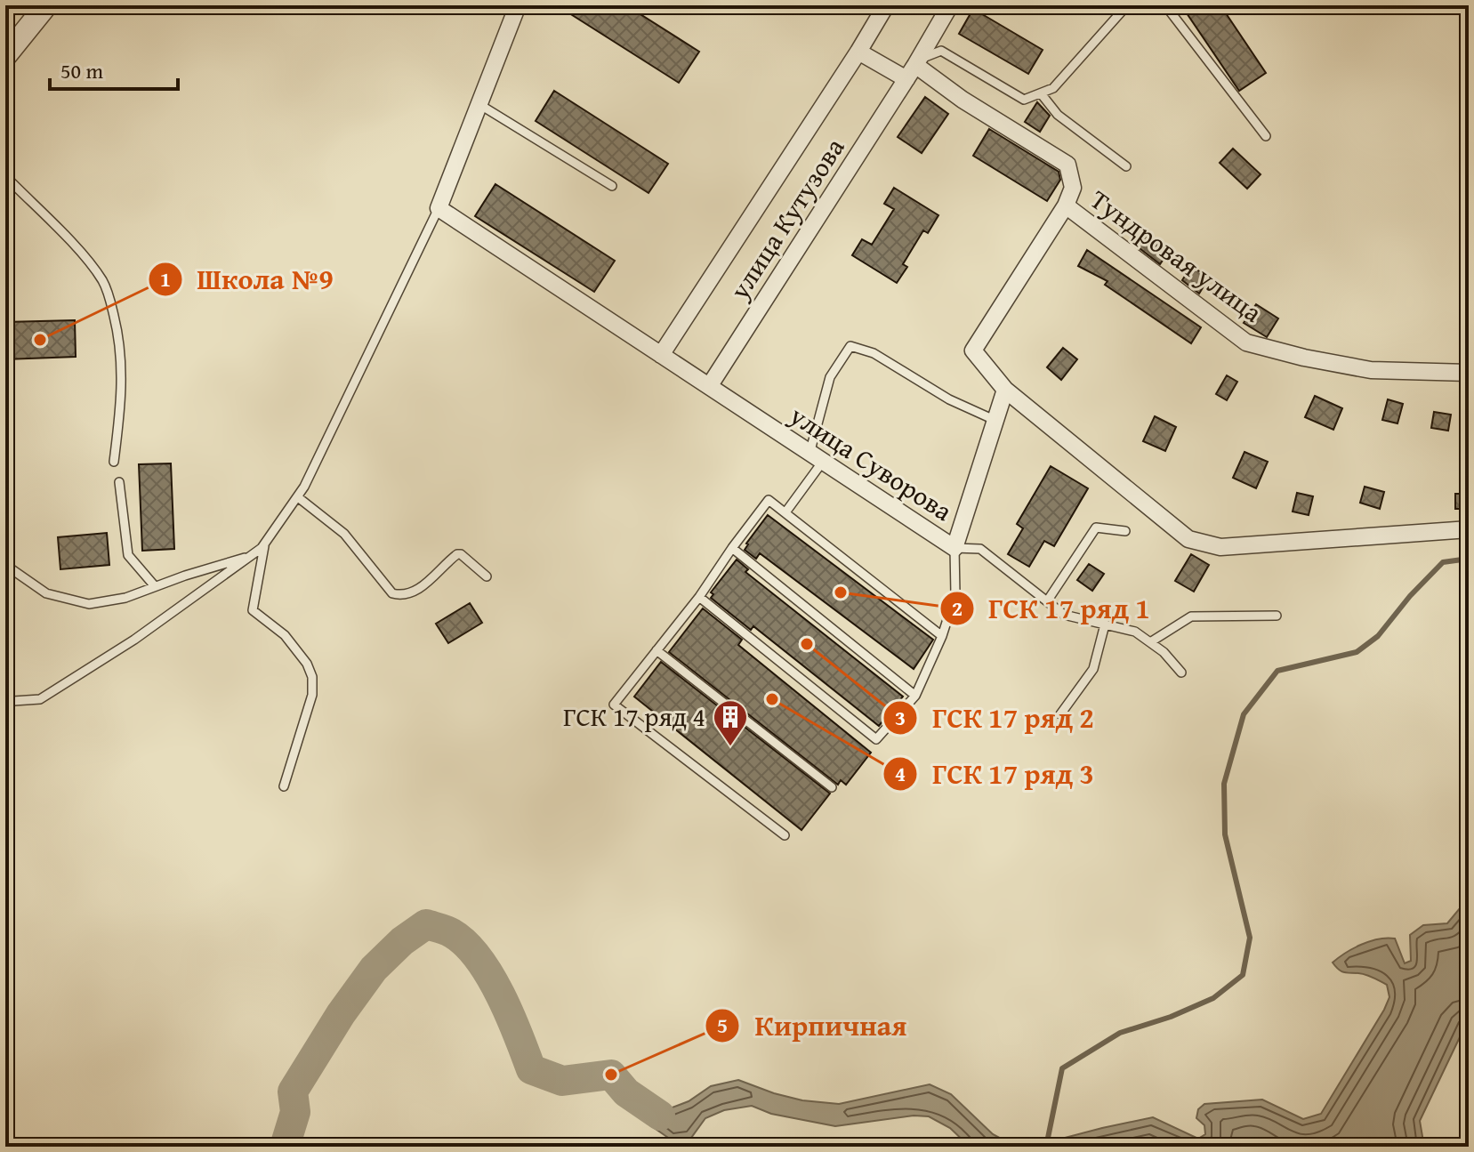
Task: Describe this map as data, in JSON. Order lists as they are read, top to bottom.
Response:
{
  "streets": {
    "street": ["улица Кутузова", "Тундровая улица", "улица Суворова"]
  },
  "crossings": [
    ["улица Кутузова", "улица Суворова"]
  ],
  "places": {
    "other": [
      "Школа №9",
      "ГСК 17 ряд 1",
      "ГСК 17 ряд 2",
      "ГСК 17 ряд 3",
      "Кирпичная"
    ],
    "building": ["ГСК 17 ряд 4"]
  },
  "scale_bar": "50 m"
}
